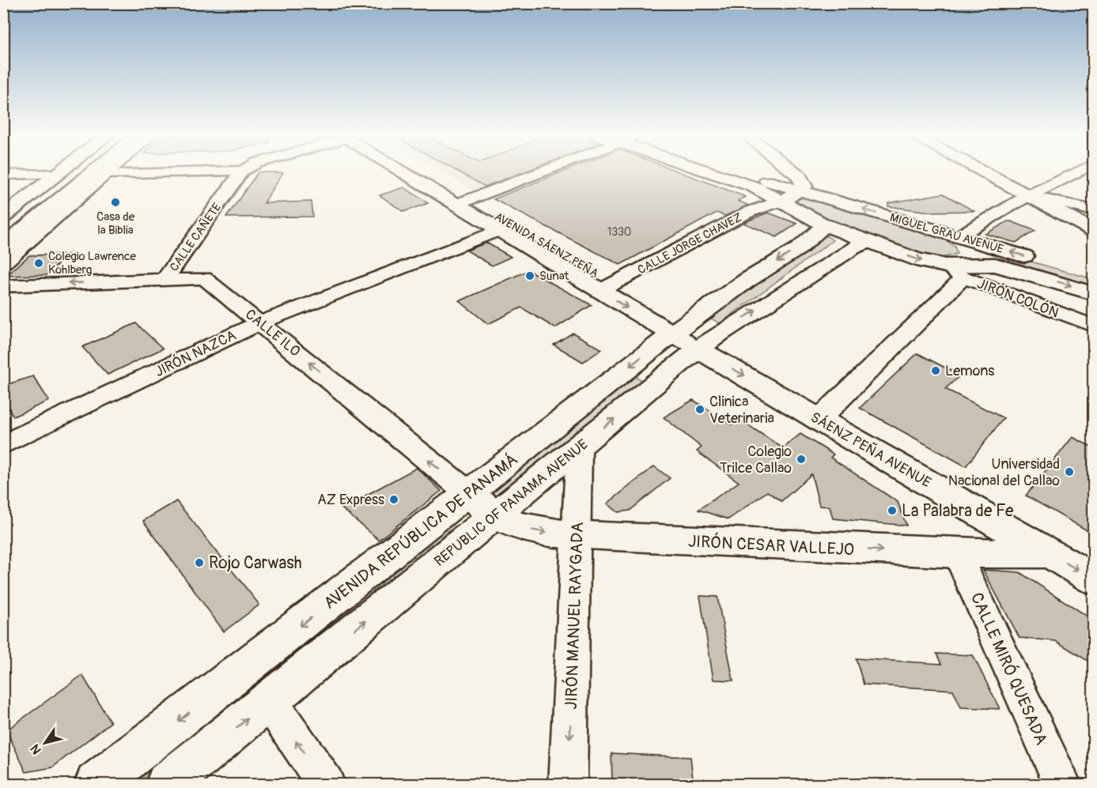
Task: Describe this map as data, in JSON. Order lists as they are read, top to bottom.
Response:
{
  "streets": {
    "main road": [
      "MIGUEL GRAU AVENUE",
      "AVENIDA SÁENZ PEÑA",
      "SÁENZ PEÑA AVENUE",
      "REPUBLIC OF PANAMA AVENUE",
      "AVENIDA REPÚBLICA DE PANAMÁ",
      "JIRÓN CESAR VALLEJO"
    ],
    "street": [
      "CALLE CAÑETE",
      "CALLE JORGE CHAVEZ",
      "JIRÓN COLÓN",
      "CALLE ILO",
      "JIRÓN NAZCA",
      "JIRÓN MANUEL RAYGADA",
      "CALLE MIRÓ QUESADA"
    ]
  },
  "crossings": [
    ["MIGUEL GRAU AVENUE", "CALLE JORGE CHAVEZ"],
    ["MIGUEL GRAU AVENUE", "JIRÓN COLÓN"],
    ["MIGUEL GRAU AVENUE", "REPUBLIC OF PANAMA AVENUE"],
    ["MIGUEL GRAU AVENUE", "AVENIDA REPÚBLICA DE PANAMÁ"],
    ["CALLE CAÑETE", "CALLE ILO"],
    ["CALLE JORGE CHAVEZ", "AVENIDA SÁENZ PEÑA"],
    ["AVENIDA SÁENZ PEÑA", "SÁENZ PEÑA AVENUE"],
    ["AVENIDA SÁENZ PEÑA", "REPUBLIC OF PANAMA AVENUE"],
    ["AVENIDA SÁENZ PEÑA", "AVENIDA REPÚBLICA DE PANAMÁ"],
    ["CALLE ILO", "JIRÓN NAZCA"],
    ["CALLE ILO", "REPUBLIC OF PANAMA AVENUE"],
    ["CALLE ILO", "AVENIDA REPÚBLICA DE PANAMÁ"],
    ["CALLE ILO", "JIRÓN CESAR VALLEJO"],
    ["SÁENZ PEÑA AVENUE", "REPUBLIC OF PANAMA AVENUE"],
    ["SÁENZ PEÑA AVENUE", "AVENIDA REPÚBLICA DE PANAMÁ"],
    ["SÁENZ PEÑA AVENUE", "JIRÓN CESAR VALLEJO"],
    ["REPUBLIC OF PANAMA AVENUE", "AVENIDA REPÚBLICA DE PANAMÁ"],
    ["REPUBLIC OF PANAMA AVENUE", "JIRÓN CESAR VALLEJO"],
    ["REPUBLIC OF PANAMA AVENUE", "JIRÓN MANUEL RAYGADA"],
    ["AVENIDA REPÚBLICA DE PANAMÁ", "JIRÓN CESAR VALLEJO"],
    ["JIRÓN CESAR VALLEJO", "JIRÓN MANUEL RAYGADA"],
    ["JIRÓN CESAR VALLEJO", "CALLE MIRÓ QUESADA"]
  ],
  "one_way": [
    "CALLE ILO",
    "SÁENZ PEÑA AVENUE",
    "REPUBLIC OF PANAMA AVENUE",
    "AVENIDA REPÚBLICA DE PANAMÁ",
    "JIRÓN CESAR VALLEJO",
    "JIRÓN MANUEL RAYGADA"
  ],
  "places": [
    "Casa de la Biblia",
    "Colegio Lawrence Kohlberg",
    "Sunat",
    "Lemons",
    "Clinica Veterinaria",
    "Colegio Trilce Callao",
    "Universidad Nacional del Callao",
    "AZ Express",
    "La Palabra de Fe",
    "Rojo Carwash"
  ],
  "house_numbers": ["1330"],
  "north": "bottom left"
}
